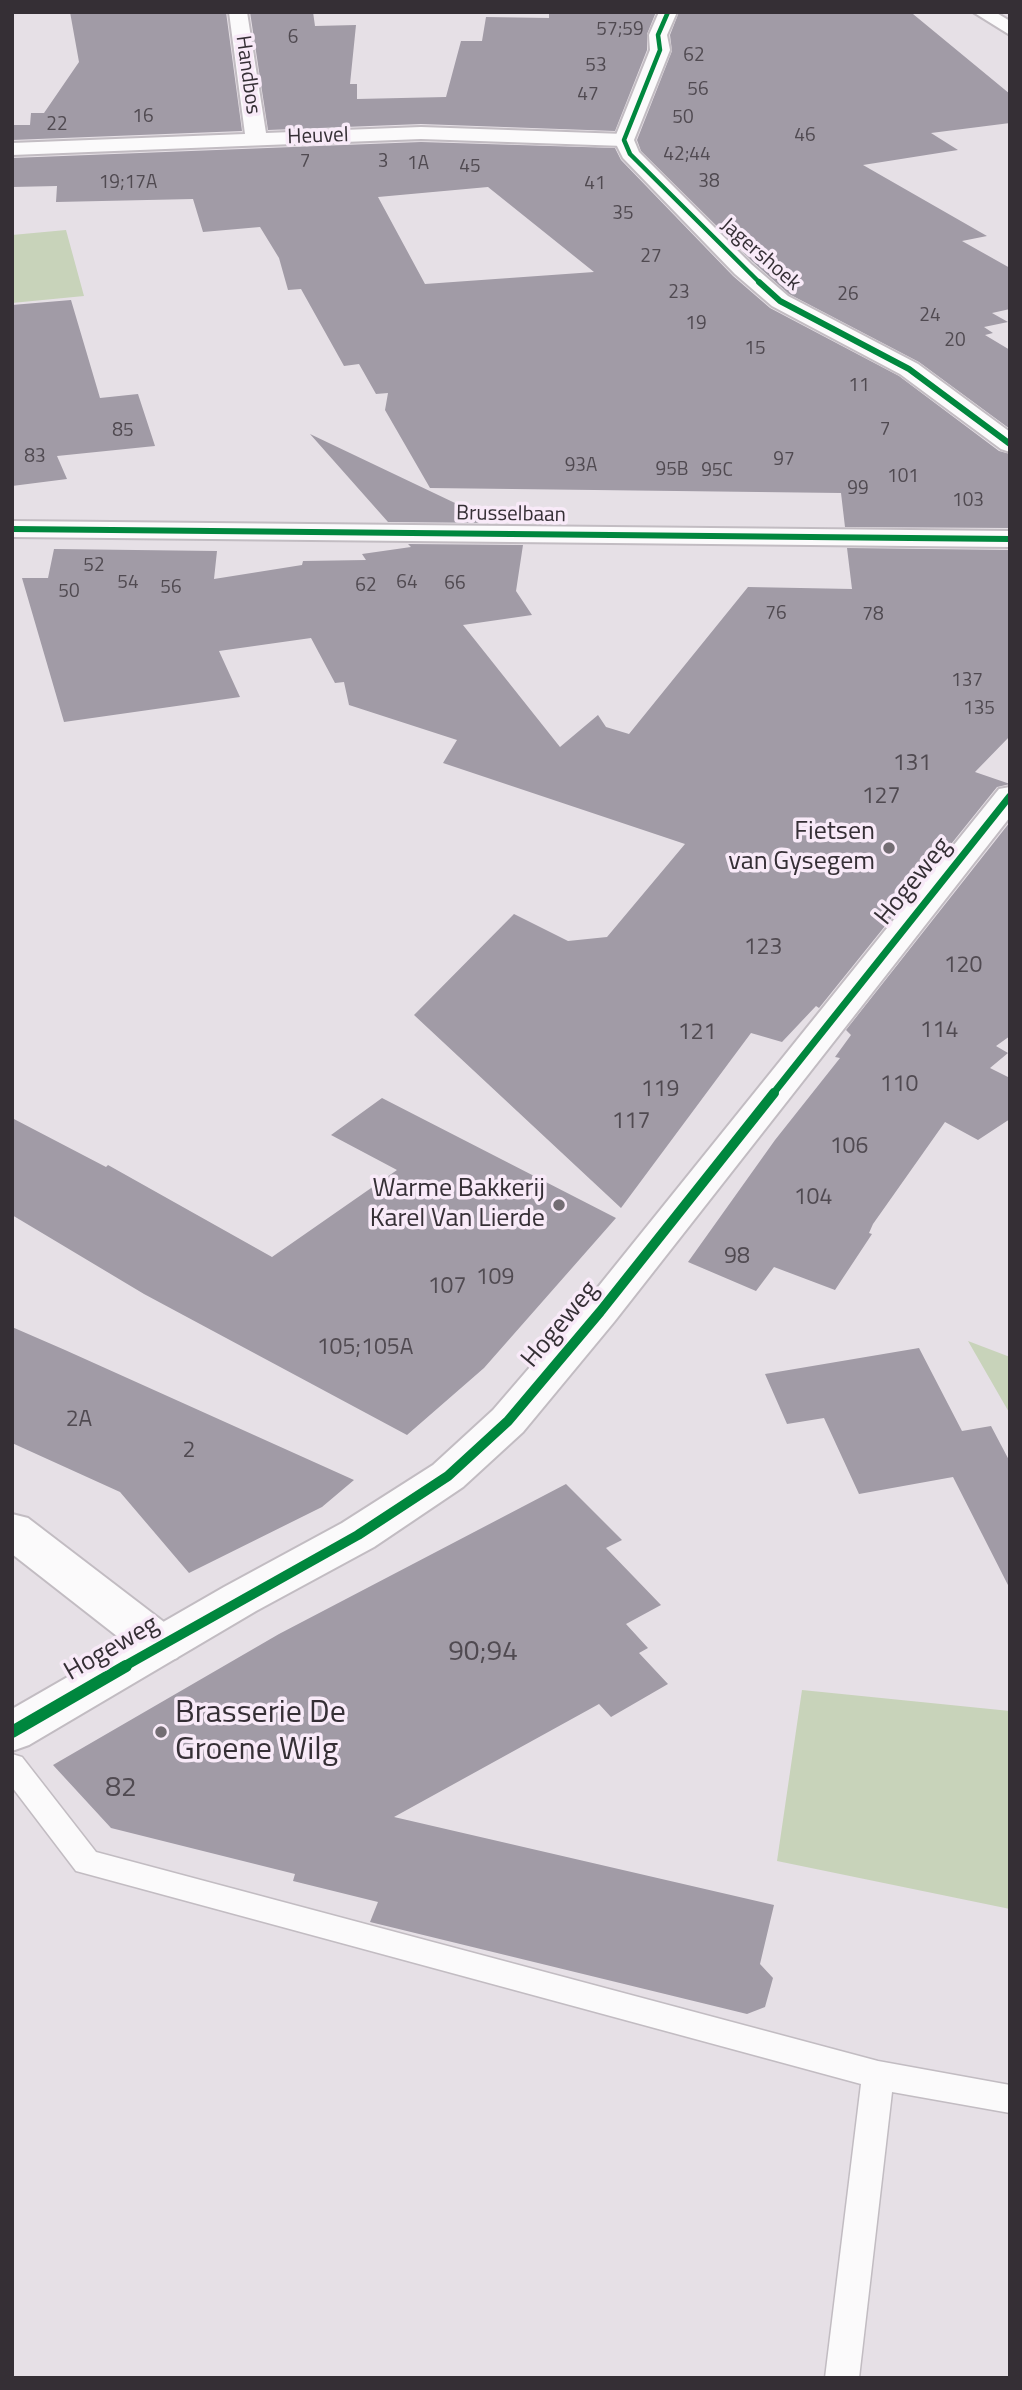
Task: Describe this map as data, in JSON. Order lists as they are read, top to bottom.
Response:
{
  "streets": {
    "street": [
      "Handbos",
      "Heuvel",
      "Jagershoek",
      "Brusselbaan",
      "Hogeweg"
    ]
  },
  "crossings": [
    ["Handbos", "Heuvel"],
    ["Heuvel", "Jagershoek"]
  ],
  "places": ["Fietsen van Gysegem", "Warme Bakkerij Karel Van Lierde", "Brasserie De Groene Wilg"],
  "house_numbers": [
    "57;59",
    "6",
    "62",
    "53",
    "56",
    "47",
    "16",
    "50",
    "22",
    "46",
    "42;44",
    "7",
    "3",
    "1A",
    "45",
    "38",
    "19;17A",
    "41",
    "35",
    "27",
    "23",
    "26",
    "24",
    "19",
    "20",
    "15",
    "11",
    "7",
    "85",
    "83",
    "97",
    "93A",
    "95B",
    "95C",
    "101",
    "99",
    "103",
    "52",
    "54",
    "64",
    "66",
    "62",
    "56",
    "50",
    "76",
    "78",
    "137",
    "135",
    "131",
    "127",
    "123",
    "120",
    "114",
    "121",
    "110",
    "119",
    "117",
    "106",
    "104",
    "98",
    "109",
    "107",
    "105;105A",
    "2A",
    "2",
    "90;94",
    "82"
  ]
}
